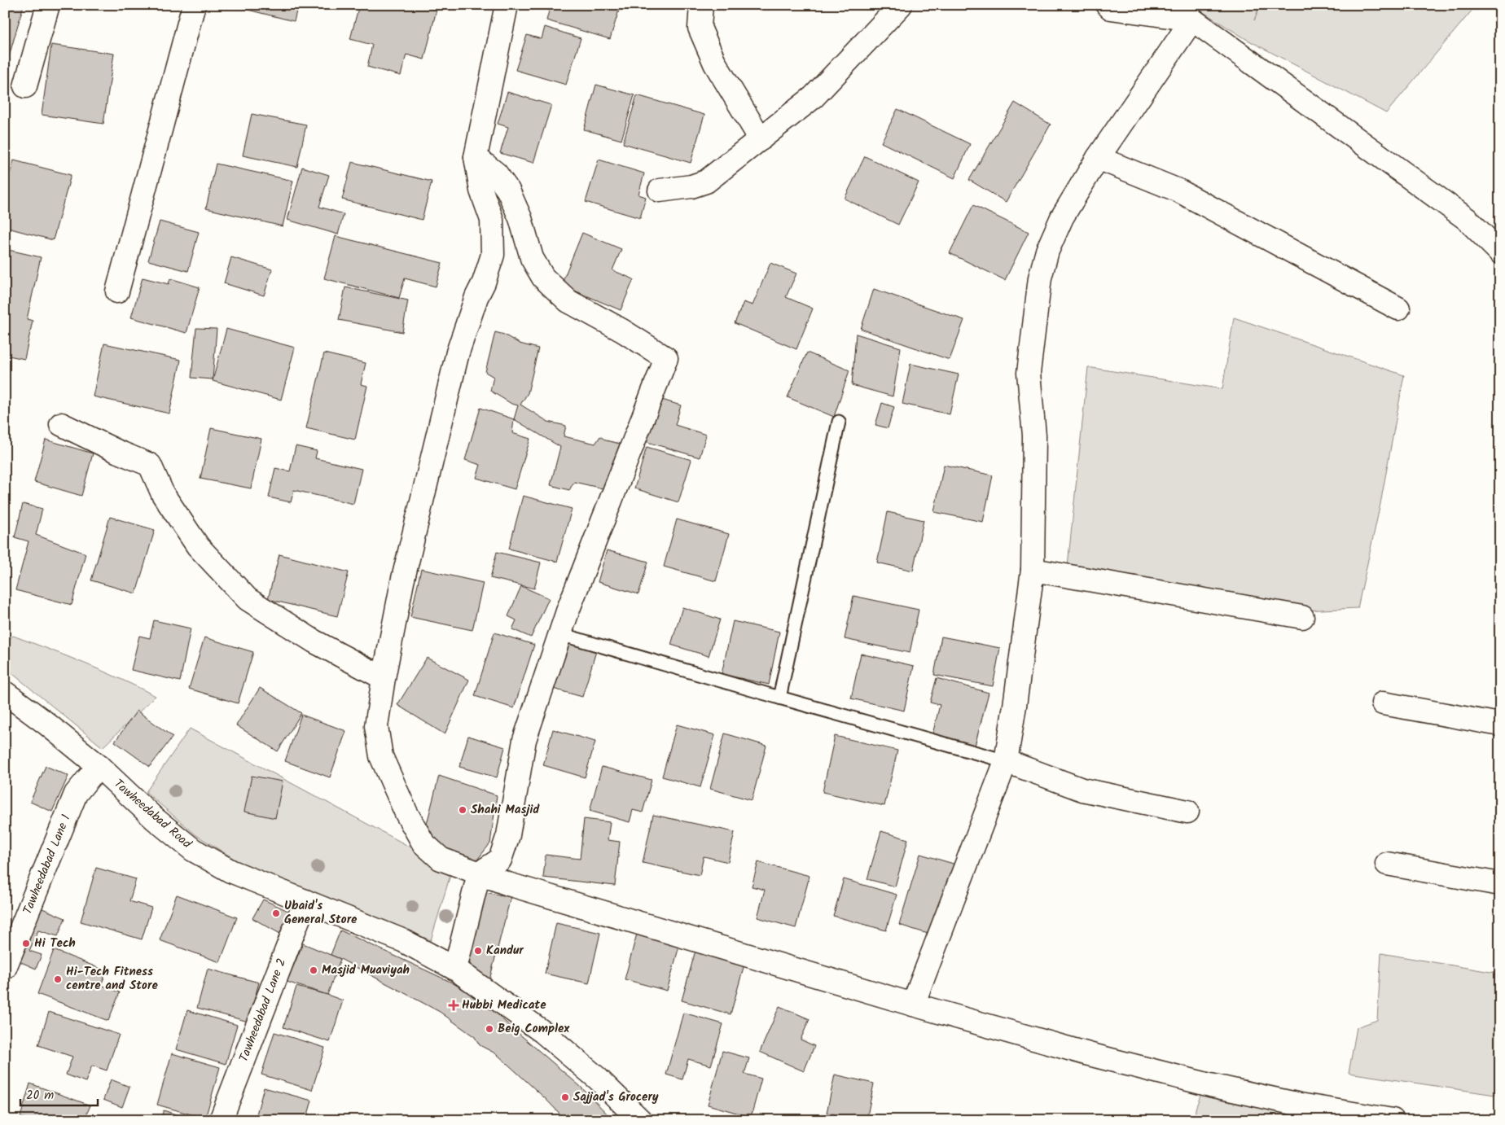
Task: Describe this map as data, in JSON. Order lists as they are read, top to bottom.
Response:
{
  "streets": {
    "street": ["Tawheedabad Road", "Tawheedabad Lane 1", "Tawheedabad Lane 2"]
  },
  "crossings": [
    ["Tawheedabad Road", "Tawheedabad Lane 1"],
    ["Tawheedabad Road", "Tawheedabad Lane 2"]
  ],
  "places": {
    "other": [
      "Shahi Masjid",
      "Ubaid's General Store",
      "Hi Tech",
      "Kandur",
      "Masjid Muaviyah",
      "Hi-Tech Fitness centre and Store",
      "Beig Complex",
      "Sajjad's Grocery"
    ],
    "health": ["Hubbi Medicate"]
  },
  "scale_bar": "20 m"
}
